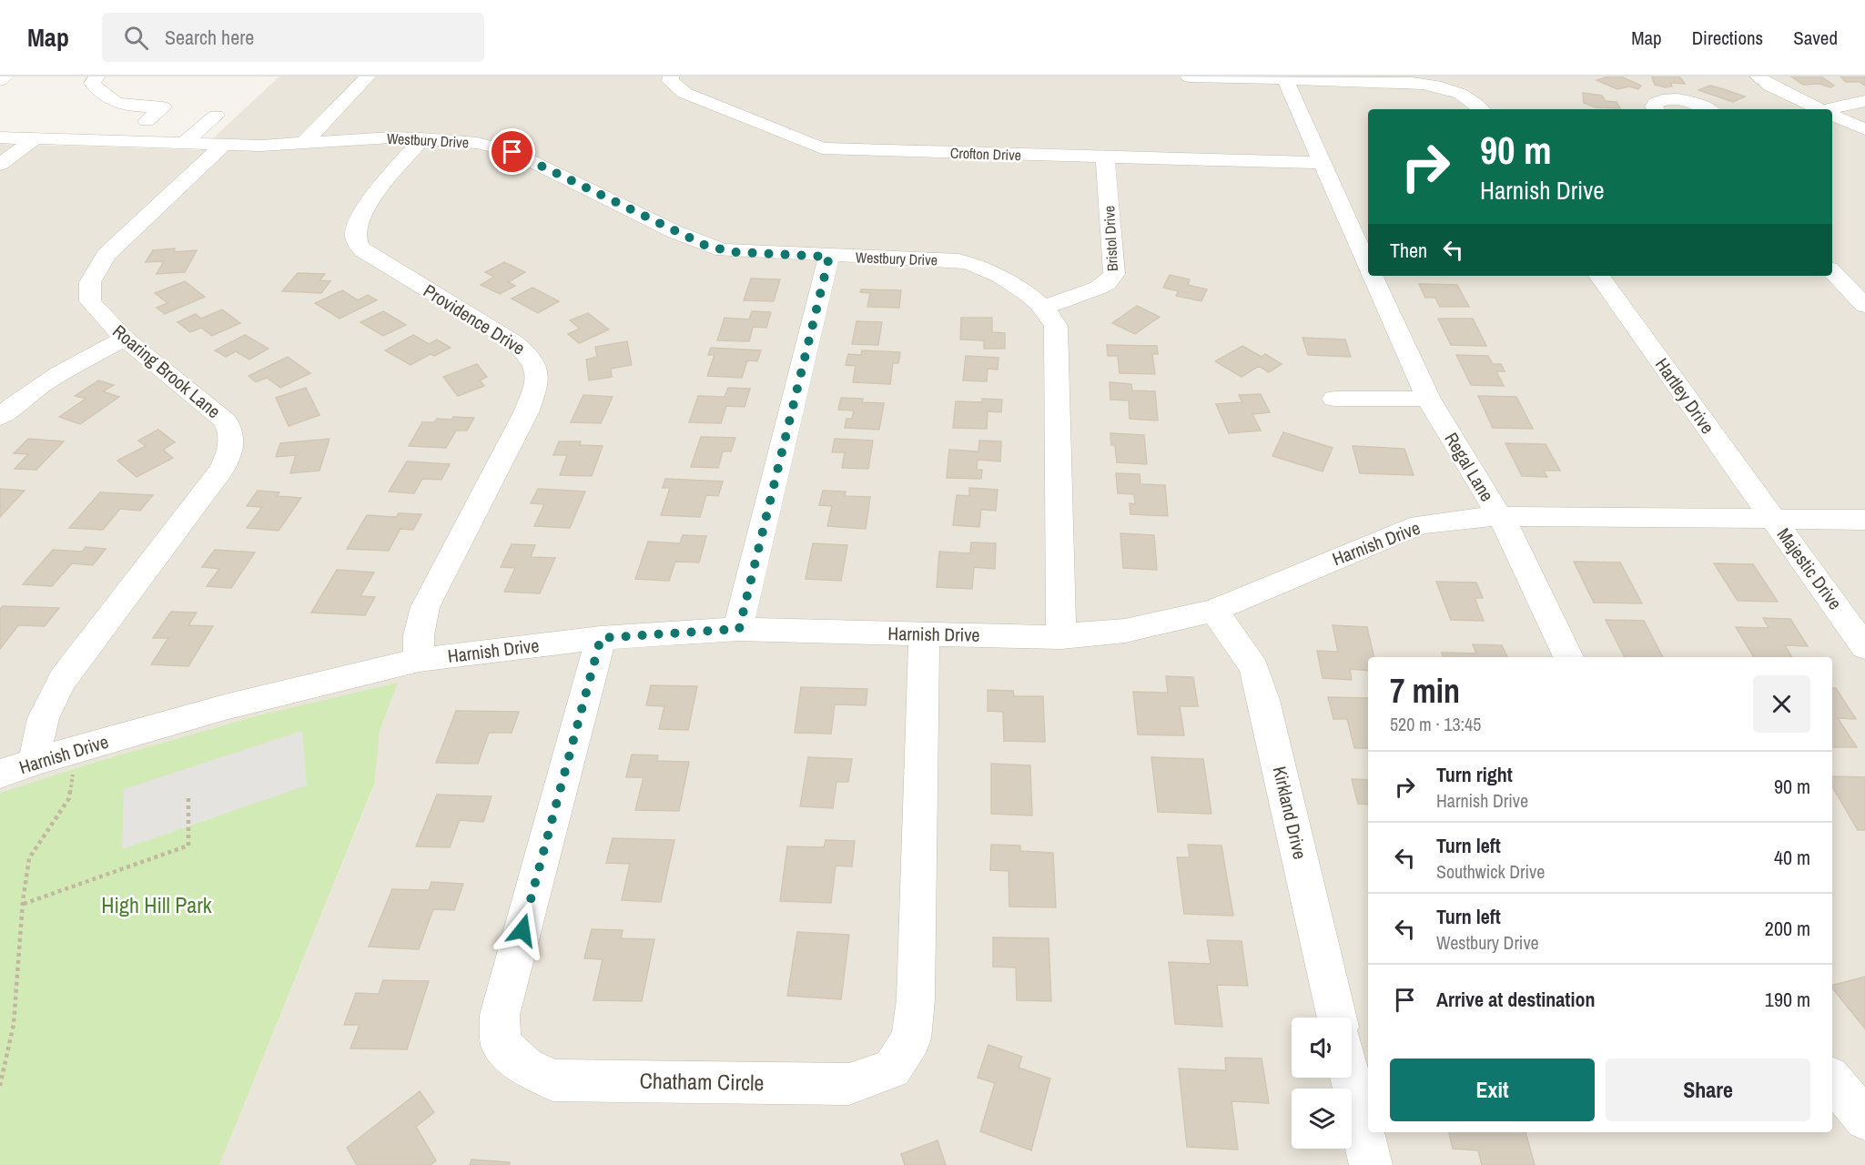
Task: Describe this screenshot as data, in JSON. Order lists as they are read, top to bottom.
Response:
{
  "streets": {
    "street": [
      "Westbury Drive",
      "Crofton Drive",
      "Bristol Drive",
      "Providence Drive",
      "Roaring Brook Lane",
      "Hartley Drive",
      "Regal Lane",
      "Harnish Drive",
      "Majestic Drive",
      "Kirkland Drive",
      "Chatham Circle"
    ]
  },
  "crossings": [
    ["Westbury Drive", "Bristol Drive"],
    ["Westbury Drive", "Providence Drive"],
    ["Westbury Drive", "Roaring Brook Lane"],
    ["Westbury Drive", "Harnish Drive"],
    ["Crofton Drive", "Bristol Drive"],
    ["Crofton Drive", "Regal Lane"],
    ["Providence Drive", "Harnish Drive"],
    ["Roaring Brook Lane", "Harnish Drive"],
    ["Hartley Drive", "Harnish Drive"],
    ["Hartley Drive", "Majestic Drive"],
    ["Regal Lane", "Harnish Drive"],
    ["Harnish Drive", "Majestic Drive"],
    ["Harnish Drive", "Kirkland Drive"],
    ["Harnish Drive", "Chatham Circle"]
  ],
  "parks": ["High Hill Park"],
  "page": {
    "header": "Map",
    "search": "Search here",
    "nav": ["Map", "Directions", "Saved"],
    "turn": ["90 m", "Harnish Drive"],
    "then": "Then",
    "heading": ["7 min", "520 m · 13:45"],
    "list": [
      {
        "name": "Turn right",
        "note": "Harnish Drive",
        "value": "90 m"
      },
      {
        "name": "Turn left",
        "note": "Southwick Drive",
        "value": "40 m"
      },
      {
        "name": "Turn left",
        "note": "Westbury Drive",
        "value": "200 m"
      },
      {
        "name": "Arrive at destination",
        "value": "190 m"
      }
    ],
    "buttons": ["Exit", "Share"]
  }
}
